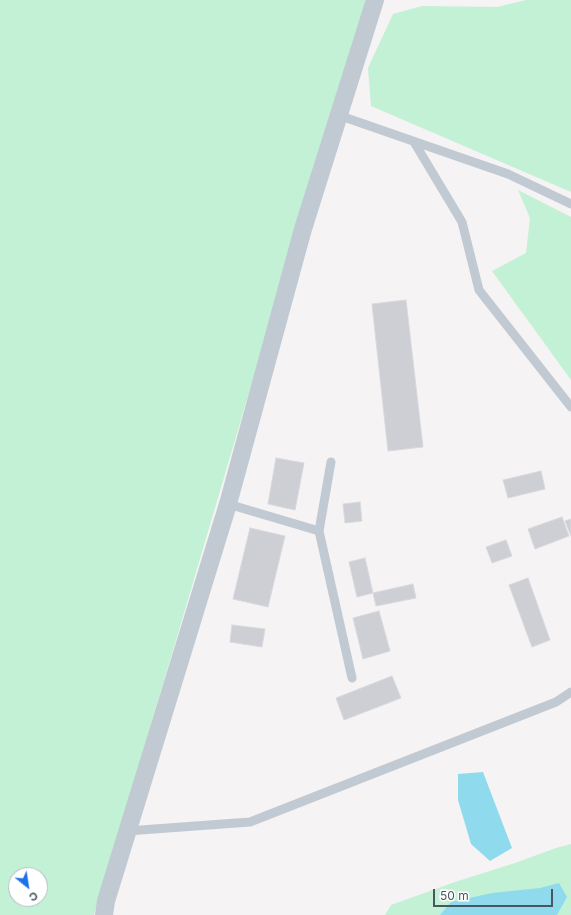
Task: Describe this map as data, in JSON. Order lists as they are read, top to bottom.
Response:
{
  "scale_bar": "50 m",
  "north": "bottom right"
}
